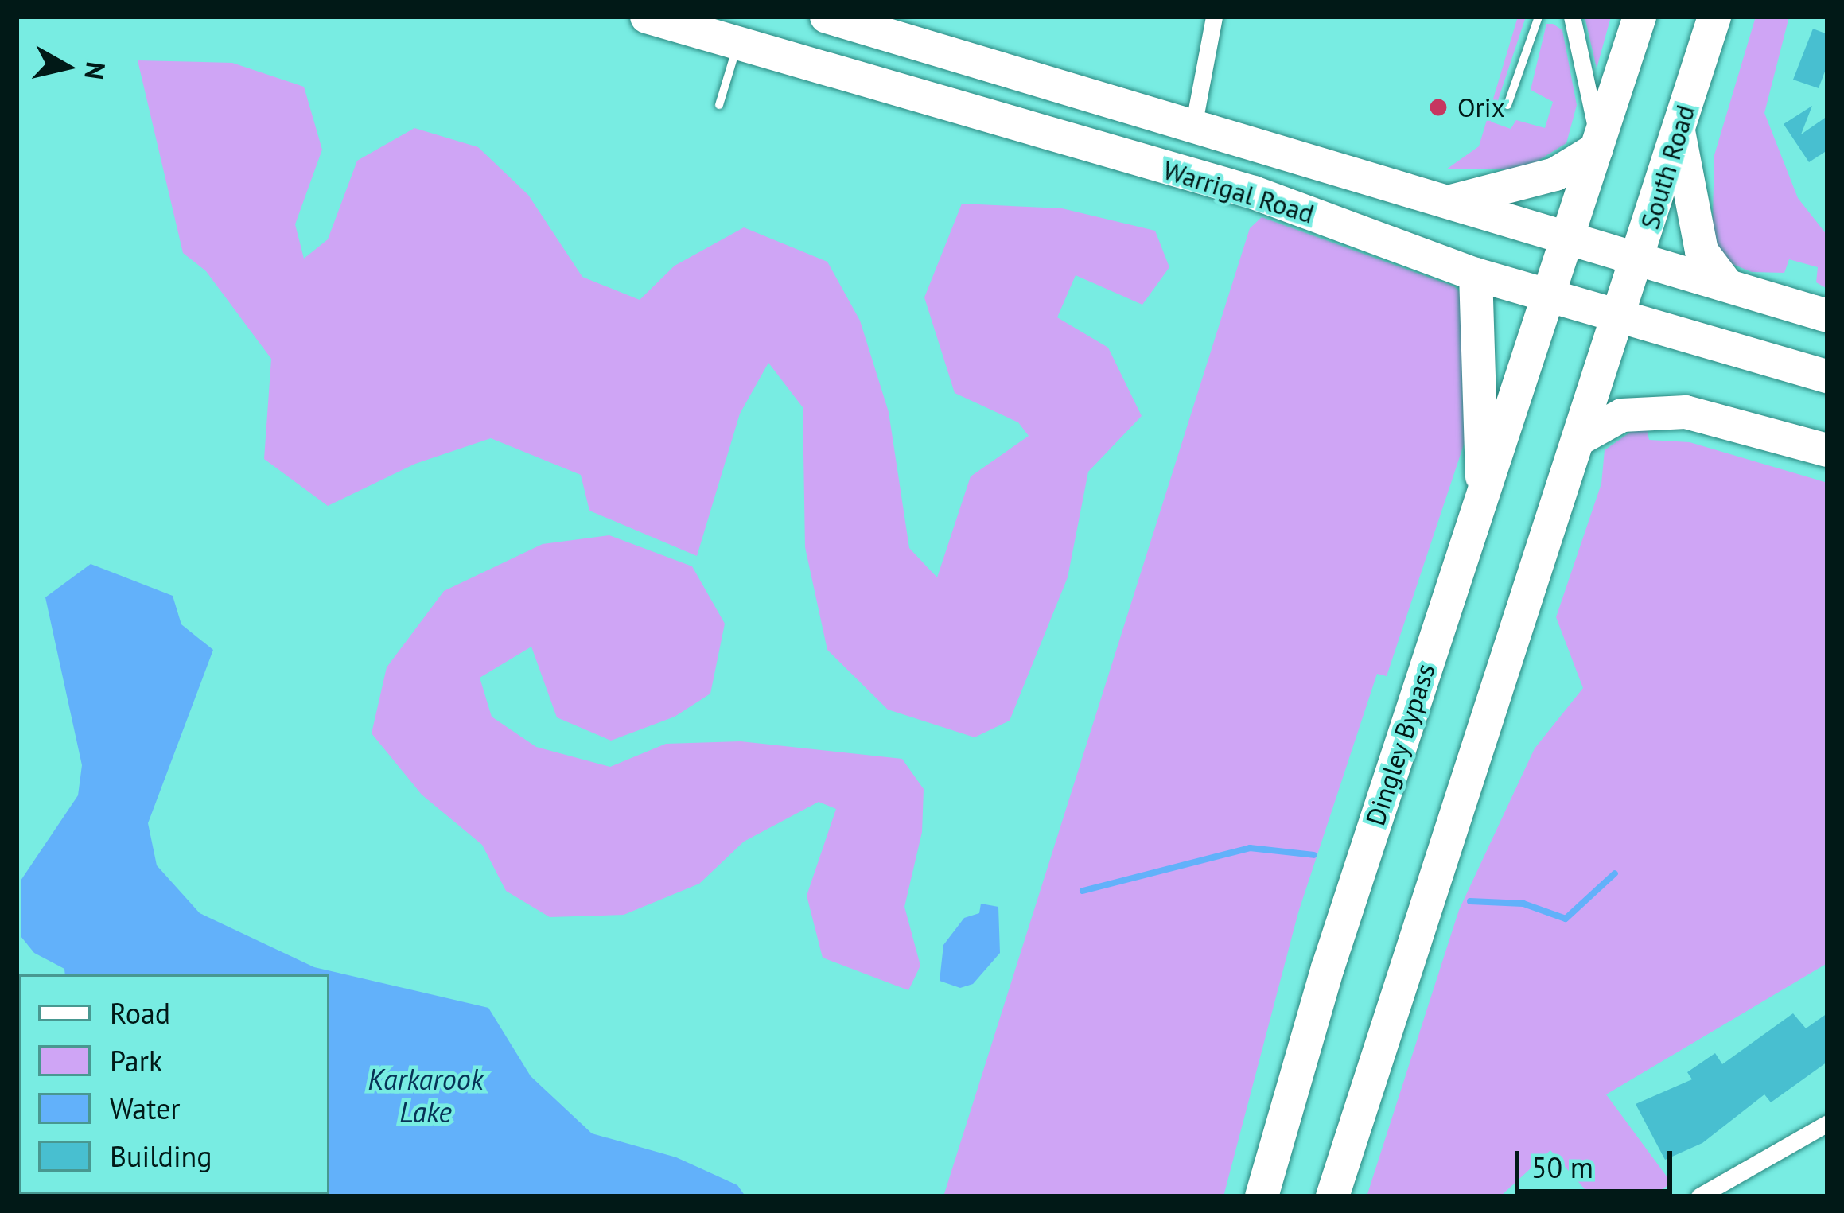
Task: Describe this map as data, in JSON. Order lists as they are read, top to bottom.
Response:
{
  "streets": {
    "highway": ["South Road", "Warrigal Road", "Dingley Bypass"]
  },
  "crossings": [
    ["South Road", "Warrigal Road"],
    ["Warrigal Road", "Dingley Bypass"]
  ],
  "water": ["Karkarook Lake"],
  "places": ["Orix"],
  "legend": [
    "Road",
    "Park",
    "Water",
    "Building"
  ],
  "scale_bar": "50 m",
  "north": "right"
}
